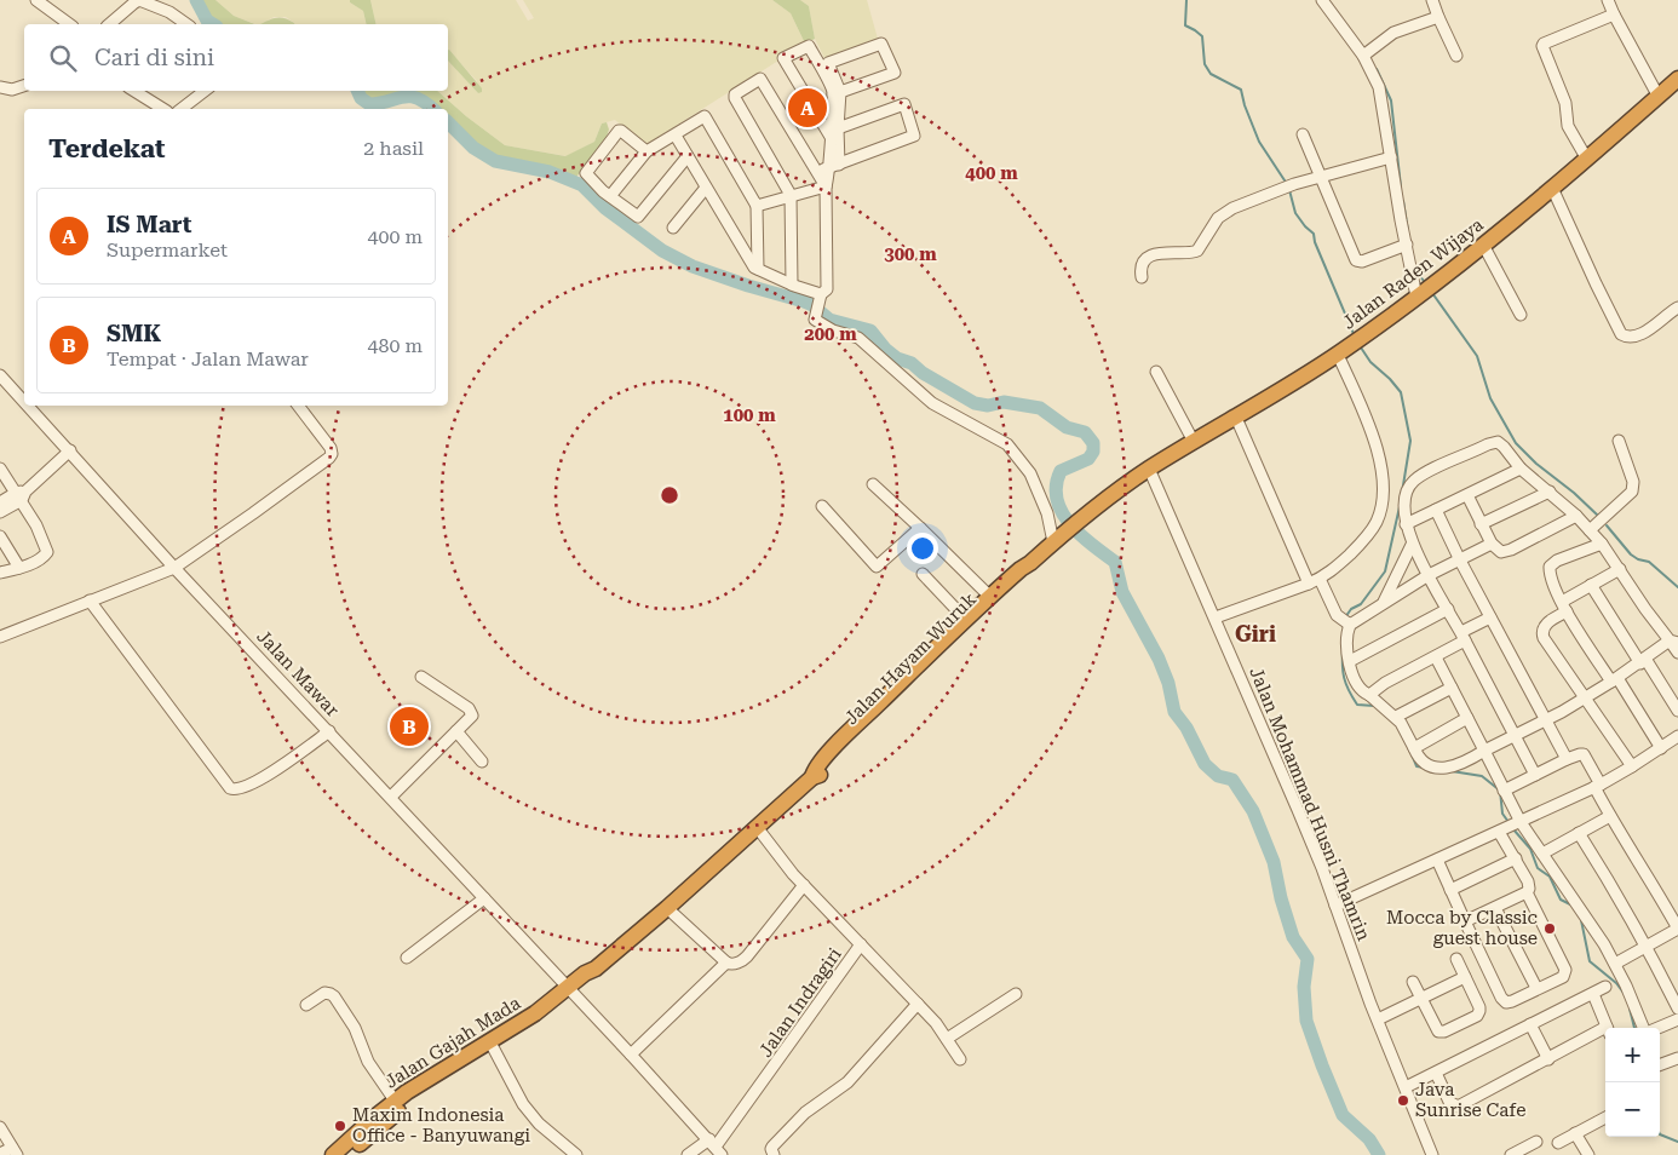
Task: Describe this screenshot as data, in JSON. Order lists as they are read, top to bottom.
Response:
{
  "streets": {
    "highway": ["Jalan Raden Wijaya", "Jalan Hayam Wuruk", "Jalan Gajah Mada"],
    "street": ["Jalan Mawar", "Jalan Mohammad Husni Thamrin", "Jalan Indragiri"]
  },
  "crossings": [
    ["Jalan Raden Wijaya", "Jalan Hayam Wuruk"],
    ["Jalan Raden Wijaya", "Jalan Mohammad Husni Thamrin"],
    ["Jalan Hayam Wuruk", "Jalan Mawar"],
    ["Jalan Hayam Wuruk", "Jalan Mohammad Husni Thamrin"],
    ["Jalan Hayam Wuruk", "Jalan Indragiri"],
    ["Jalan Hayam Wuruk", "Jalan Gajah Mada"],
    ["Jalan Mawar", "Jalan Indragiri"],
    ["Jalan Mawar", "Jalan Gajah Mada"]
  ],
  "districts": ["Giri"],
  "places": ["Mocca by Classic guest house", "Java Sunrise Cafe", "Maxim Indonesia Office - Banyuwangi"],
  "page": {
    "search": "Cari di sini",
    "pins": ["A", "B"],
    "heading": ["Terdekat", "2 hasil"],
    "list": [
      {
        "mark": "A",
        "name": "IS Mart",
        "note": "Supermarket",
        "value": "400 m"
      },
      {
        "mark": "B",
        "name": "SMK",
        "note": "Tempat · Jalan Mawar",
        "value": "480 m"
      }
    ],
    "map_buttons": ["+", "−"]
  },
  "rings": [
    "400 m",
    "300 m",
    "200 m",
    "100 m"
  ]
}
